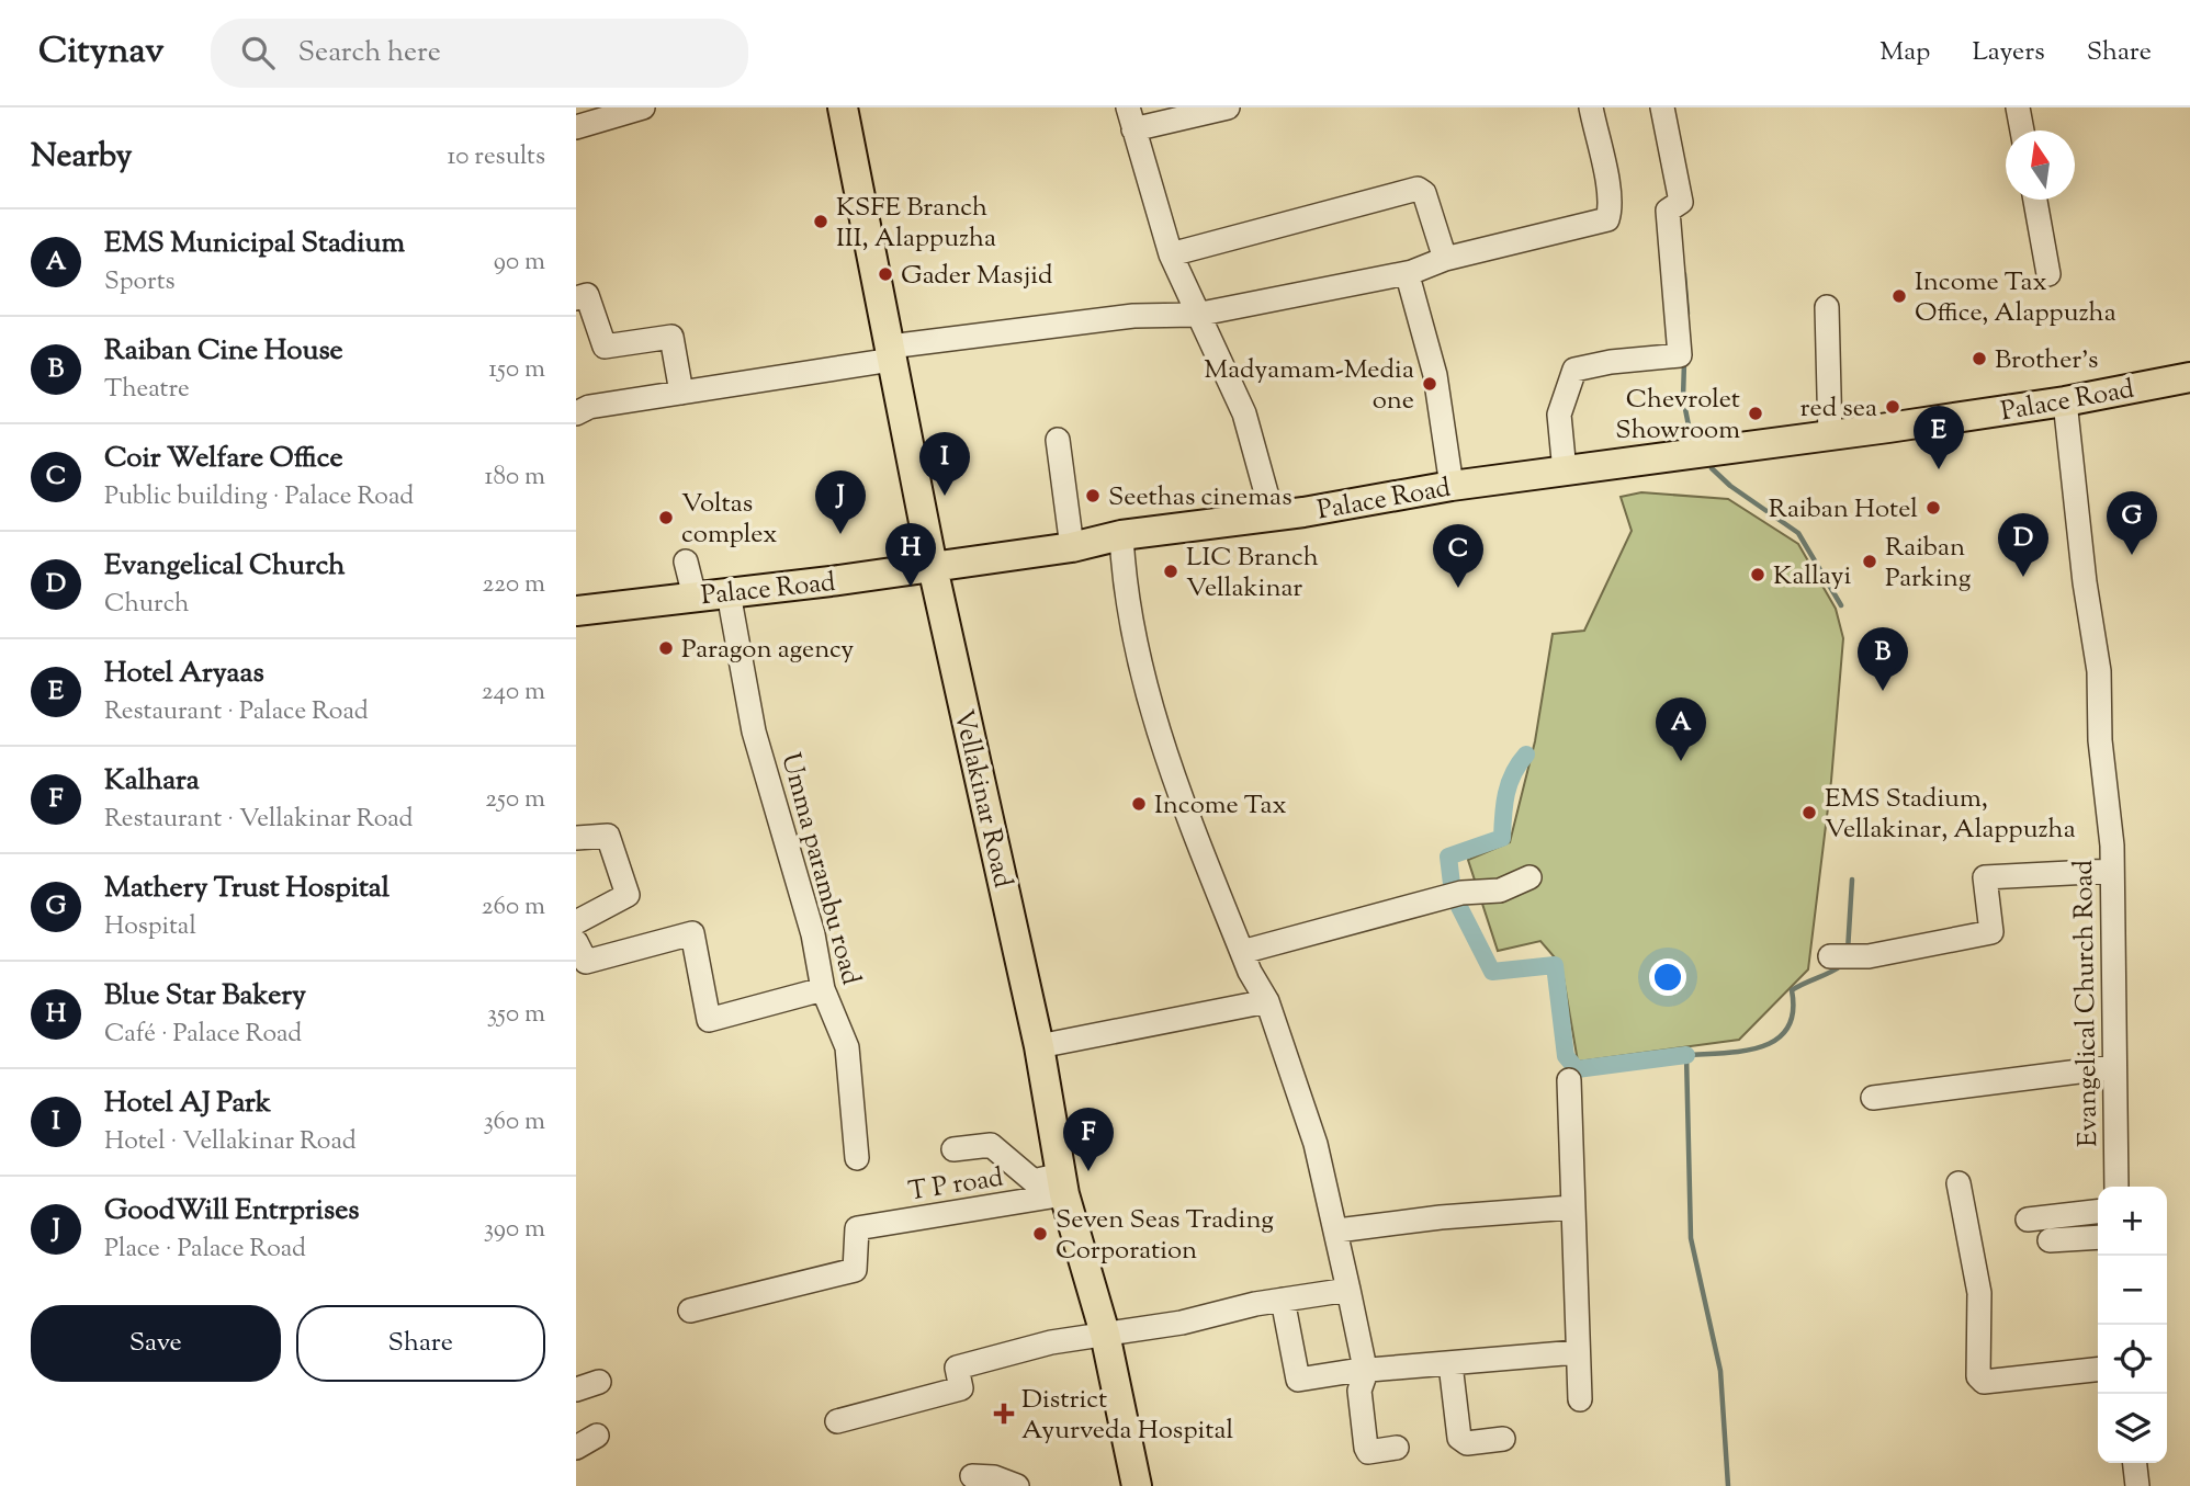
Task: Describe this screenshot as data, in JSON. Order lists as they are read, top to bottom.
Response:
{
  "streets": {
    "main road": ["Palace Road", "Vellakinar Road"],
    "street": ["Umma parambu road", "Evangelical Church Road", "T P road"]
  },
  "crossings": [
    ["Palace Road", "Vellakinar Road"],
    ["Palace Road", "Umma parambu road"],
    ["Palace Road", "Evangelical Church Road"],
    ["Vellakinar Road", "T P road"]
  ],
  "places": {
    "other": [
      "KSFE Branch III, Alappuzha",
      "Gader Masjid",
      "Income Tax Office, Alappuzha",
      "Brother's",
      "Madyamam-Media one",
      "red sea",
      "Chevrolet Showroom",
      "Seethas cinemas",
      "Raiban Hotel",
      "Voltas complex",
      "Raiban Parking",
      "LIC Branch Vellakinar",
      "Kallayi",
      "Paragon agency",
      "Income Tax",
      "EMS Stadium, Vellakinar, Alappuzha",
      "Seven Seas Trading Corporation"
    ],
    "health": ["District Ayurveda Hospital"]
  },
  "north": "top",
  "page": {
    "header": "Citynav",
    "search": "Search here",
    "nav": ["Map", "Layers", "Share"],
    "heading": ["Nearby", "10 results"],
    "list": [
      {
        "mark": "A",
        "name": "EMS Municipal Stadium",
        "note": "Sports",
        "value": "90 m"
      },
      {
        "mark": "B",
        "name": "Raiban Cine House",
        "note": "Theatre",
        "value": "150 m"
      },
      {
        "mark": "C",
        "name": "Coir Welfare Office",
        "note": "Public building · Palace Road",
        "value": "180 m"
      },
      {
        "mark": "D",
        "name": "Evangelical Church",
        "note": "Church",
        "value": "220 m"
      },
      {
        "mark": "E",
        "name": "Hotel Aryaas",
        "note": "Restaurant · Palace Road",
        "value": "240 m"
      },
      {
        "mark": "F",
        "name": "Kalhara",
        "note": "Restaurant · Vellakinar Road",
        "value": "250 m"
      },
      {
        "mark": "G",
        "name": "Mathery Trust Hospital",
        "note": "Hospital",
        "value": "260 m"
      },
      {
        "mark": "H",
        "name": "Blue Star Bakery",
        "note": "Café · Palace Road",
        "value": "350 m"
      },
      {
        "mark": "I",
        "name": "Hotel AJ Park",
        "note": "Hotel · Vellakinar Road",
        "value": "360 m"
      },
      {
        "mark": "J",
        "name": "GoodWill Entrprises",
        "note": "Place · Palace Road",
        "value": "390 m"
      }
    ],
    "pins": [
      "E",
      "I",
      "J",
      "G",
      "D",
      "H",
      "C",
      "B",
      "A",
      "F"
    ],
    "map_buttons": ["+", "−"],
    "buttons": ["Save", "Share"]
  }
}
